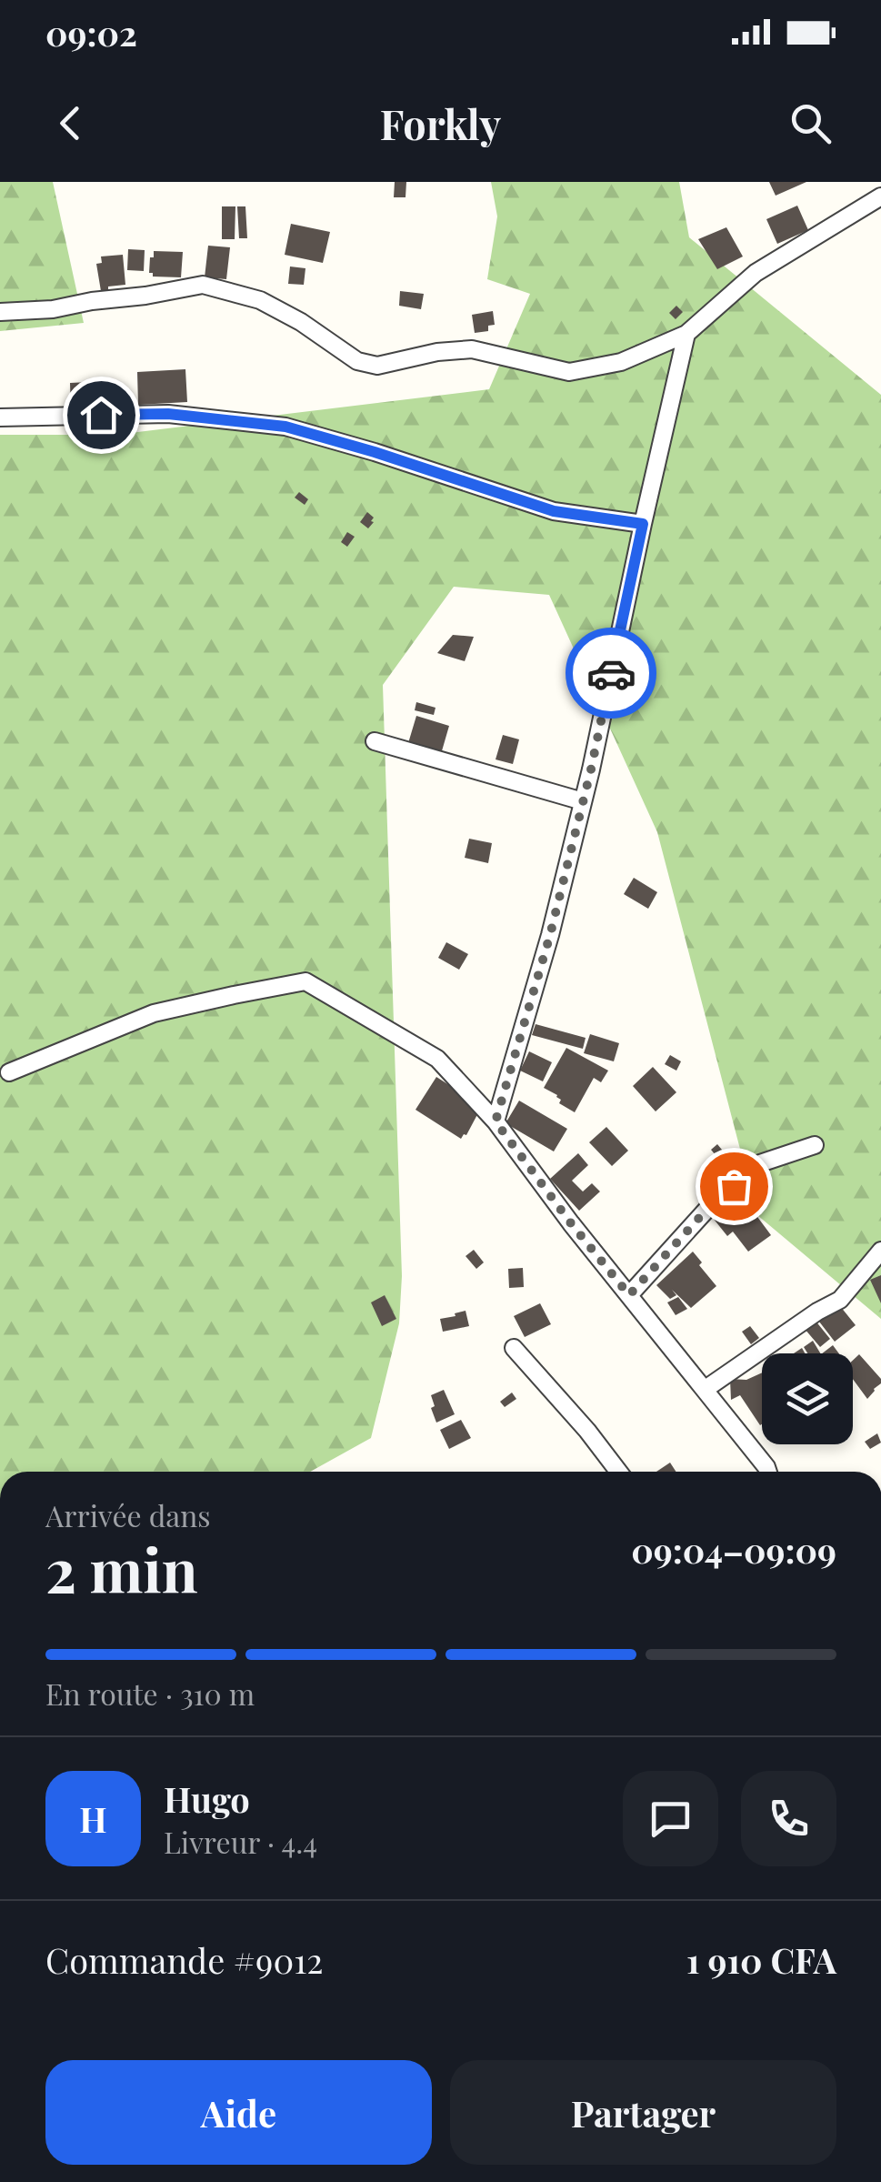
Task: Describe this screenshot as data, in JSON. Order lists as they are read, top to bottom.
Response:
{
  "page": {
    "status": "09:02",
    "header": "Forkly",
    "heading": ["2 min", "Arrivée dans", "09:04–09:09"],
    "panel": [
      "Hugo",
      "Livreur · 4.4",
      "Commande #9012",
      "1 910 CFA"
    ],
    "bar": "En route · 310 m",
    "round": "H",
    "buttons": ["Aide", "Partager"]
  }
}
